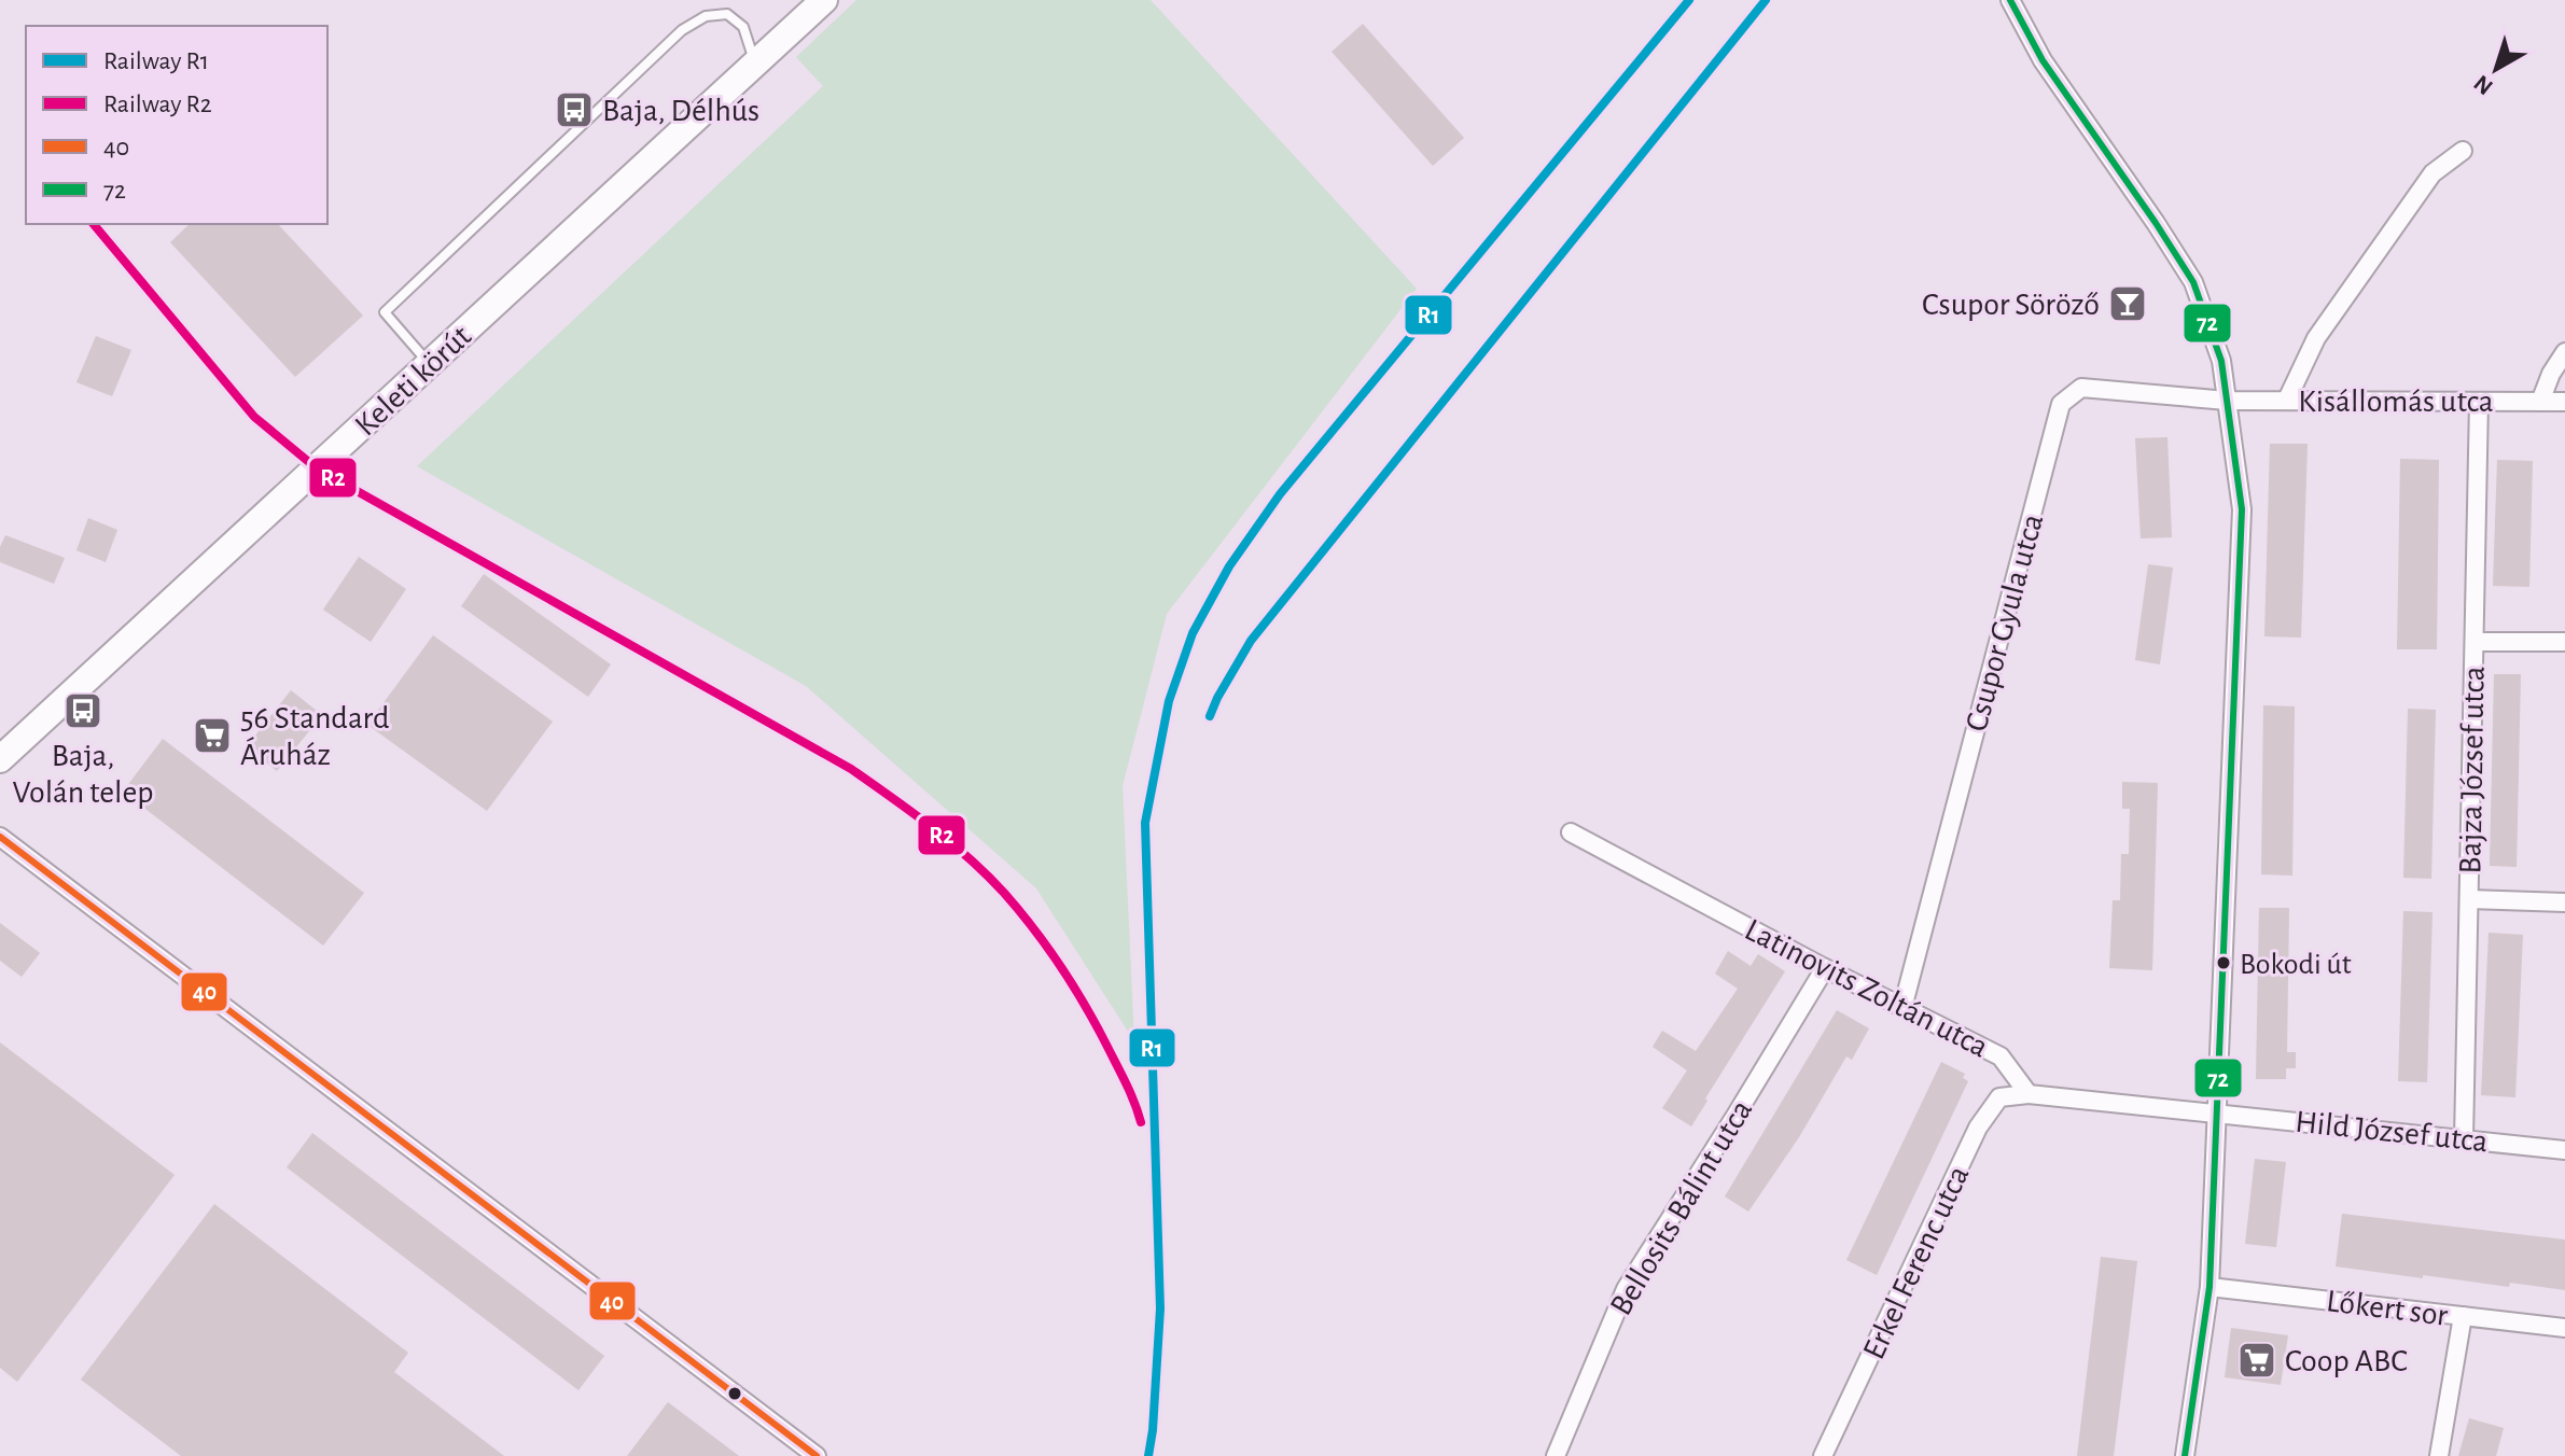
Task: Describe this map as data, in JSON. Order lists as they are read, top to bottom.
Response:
{
  "streets": {
    "main road": ["Keleti körút"],
    "street": [
      "Kisállomás utca",
      "Csupor Gyula utca",
      "Bajza József utca",
      "Latinovits Zoltán utca",
      "Hild József utca",
      "Bellosits Bálint utca",
      "Erkel Ferenc utca",
      "Lőkert sor"
    ]
  },
  "crossings": [
    ["Kisállomás utca", "Csupor Gyula utca"],
    ["Kisállomás utca", "Bajza József utca"],
    ["Csupor Gyula utca", "Latinovits Zoltán utca"],
    ["Bajza József utca", "Hild József utca"],
    ["Latinovits Zoltán utca", "Bellosits Bálint utca"],
    ["Latinovits Zoltán utca", "Erkel Ferenc utca"]
  ],
  "places": {
    "bus stop": ["Baja, Délhús", "Baja, Volán telep"],
    "bar": ["Csupor Söröző"],
    "supermarket": ["56 Standard Áruház", "Coop ABC"],
    "other": ["Bokodi út"]
  },
  "lines": [
    "rail line R1",
    "transit line 72",
    "rail line R2",
    "transit line 40"
  ],
  "legend": [
    "Railway R1",
    "Railway R2",
    "40",
    "72"
  ],
  "north": "bottom left"
}
